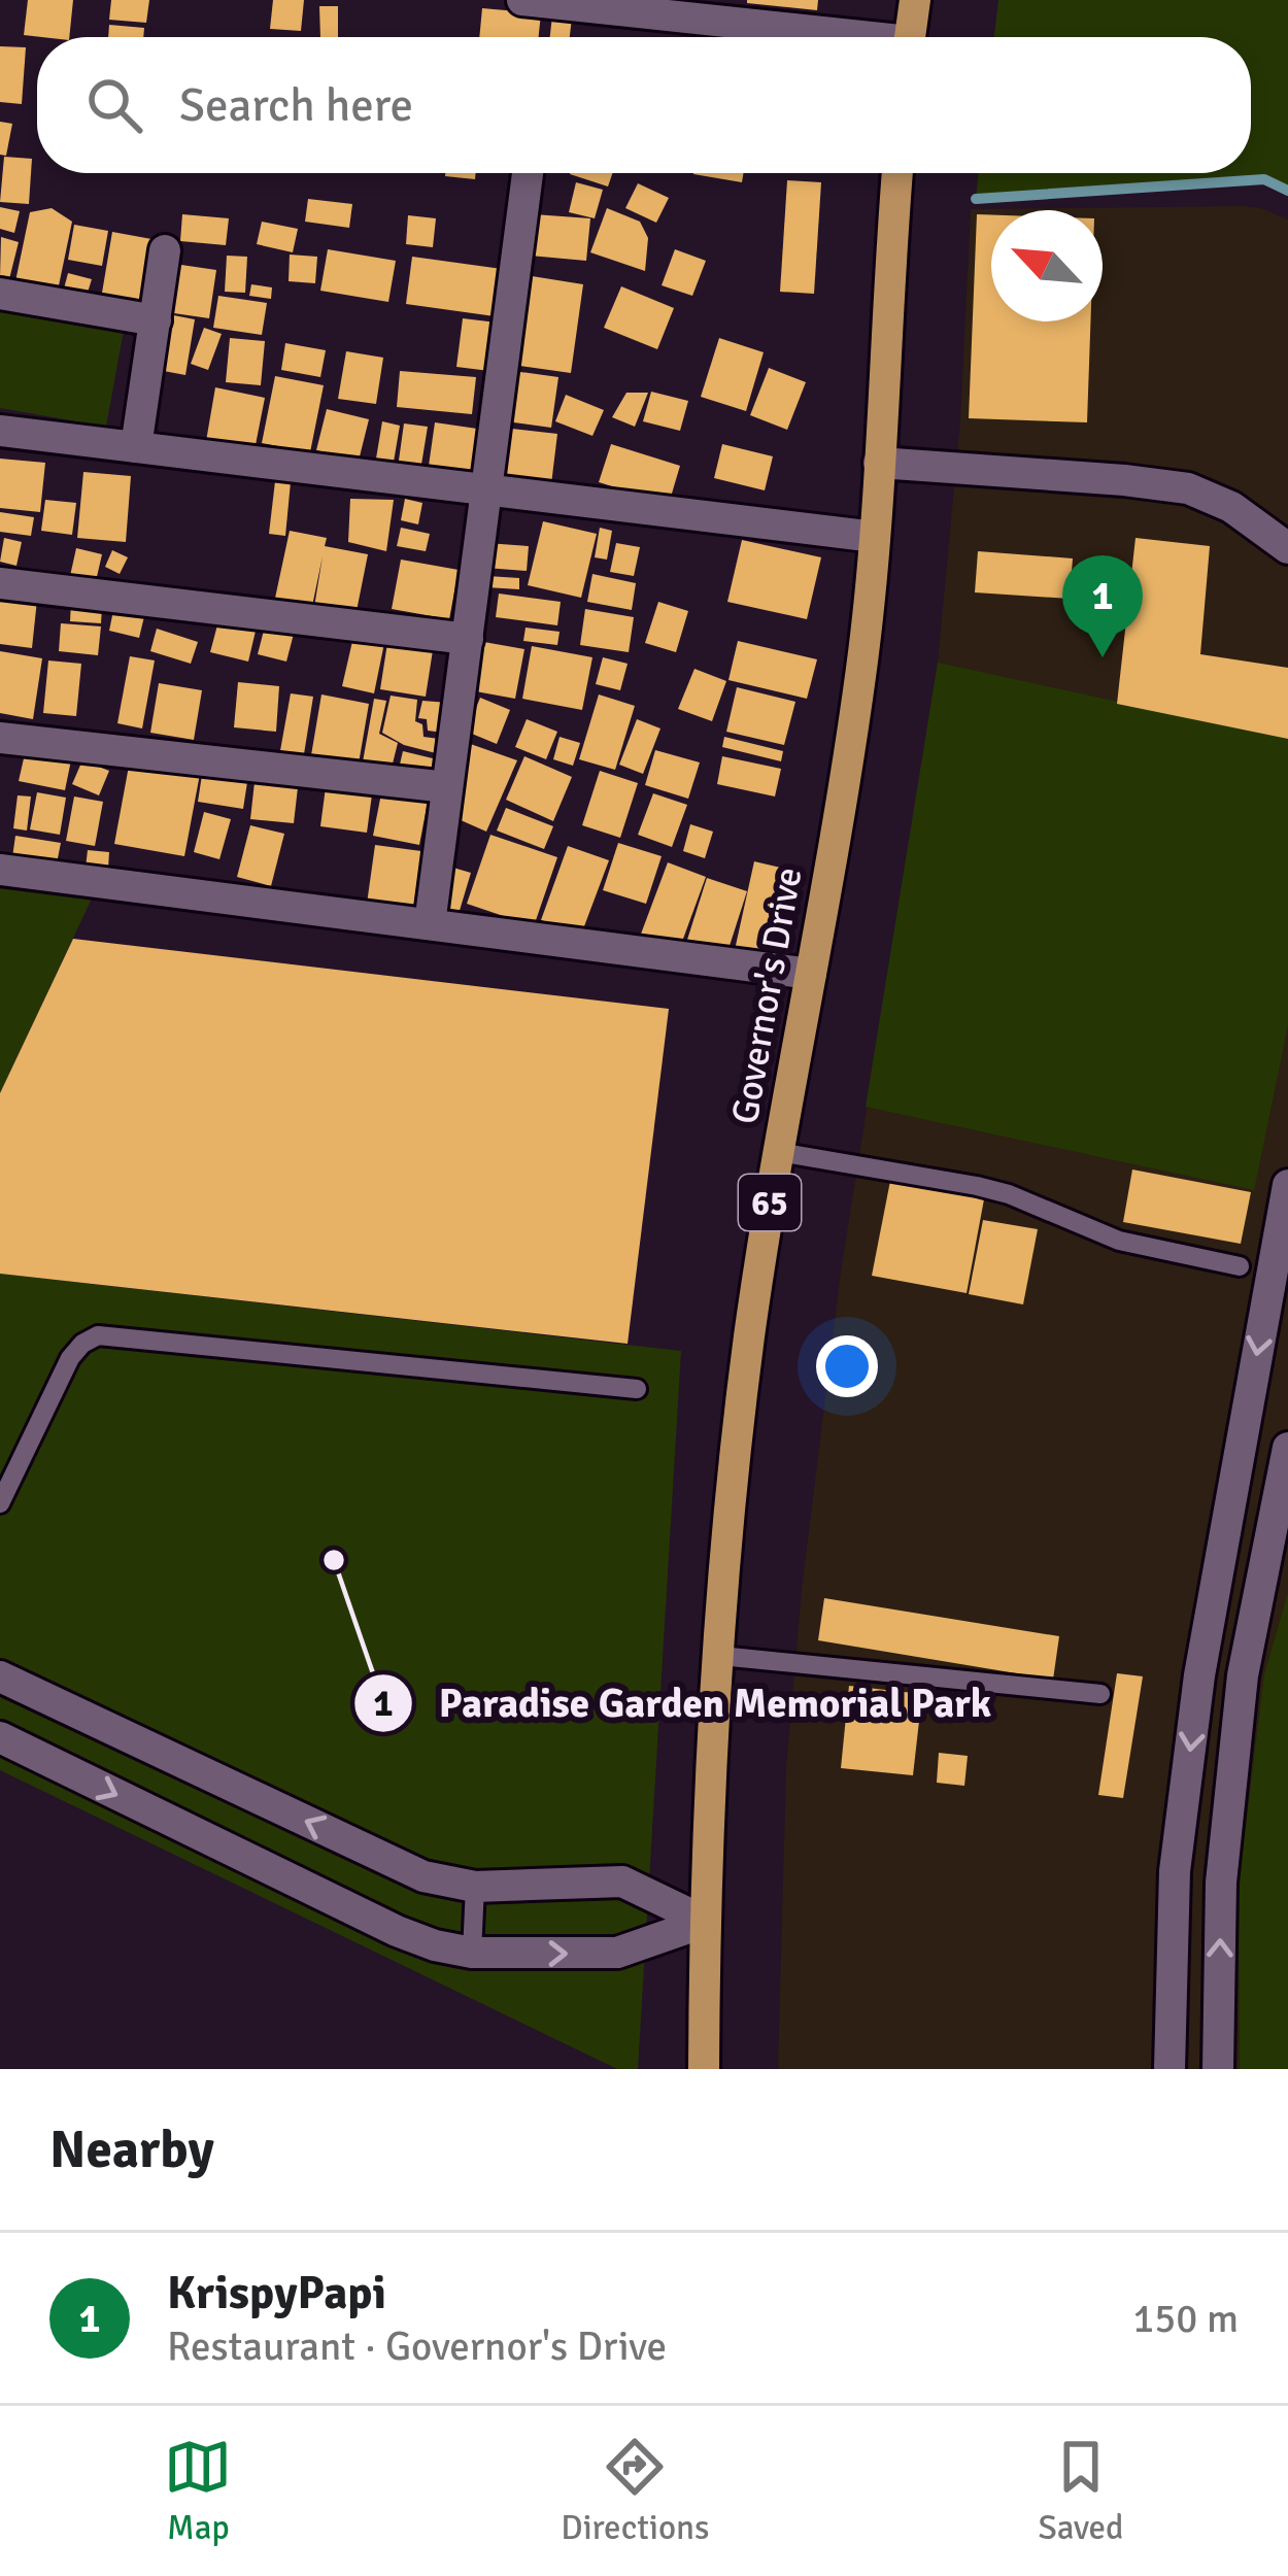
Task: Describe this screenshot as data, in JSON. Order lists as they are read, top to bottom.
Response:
{
  "streets": {
    "main road": ["Governor's Drive", "65"]
  },
  "places": ["Paradise Garden Memorial Park"],
  "north": "top left",
  "page": {
    "search": "Search here",
    "pins": "1",
    "heading": "Nearby",
    "list": [
      {
        "mark": "1",
        "name": "KrispyPapi",
        "note": "Restaurant · Governor's Drive",
        "value": "150 m"
      }
    ],
    "nav": ["Map", "Directions", "Saved"]
  }
}
